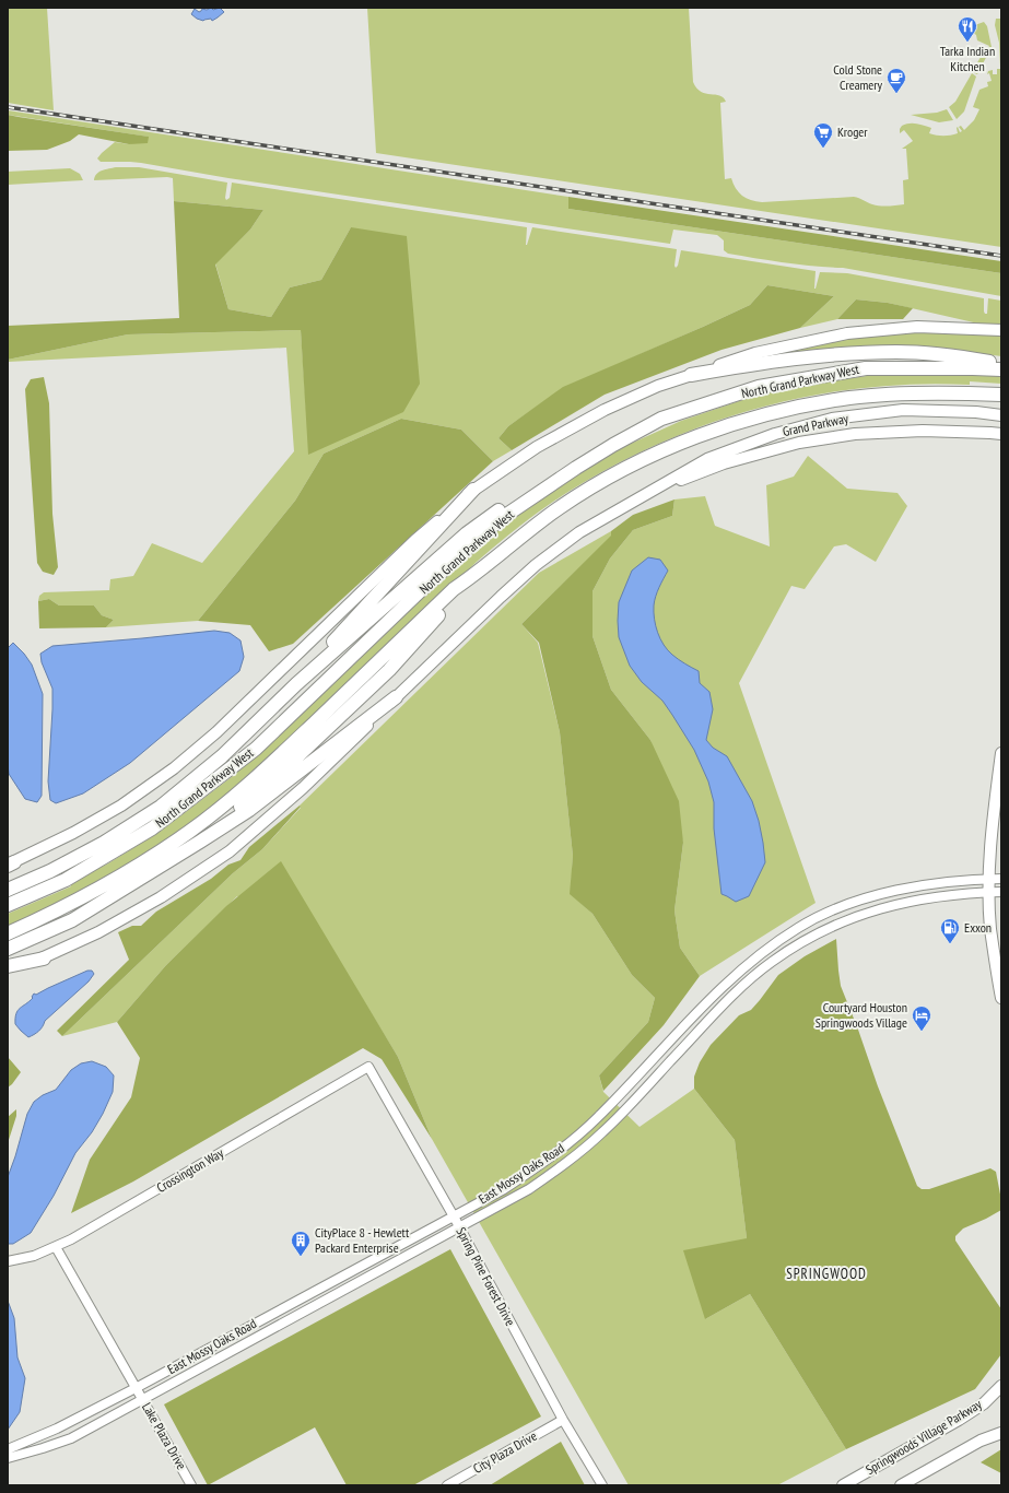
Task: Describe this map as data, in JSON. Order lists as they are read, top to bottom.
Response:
{
  "streets": {
    "highway": ["North Grand Parkway West"],
    "main road": ["Grand Parkway", "Springwoods Village Parkway"],
    "street": [
      "Crossington Way",
      "East Mossy Oaks Road",
      "Spring Pine Forest Drive",
      "Lake Plaza Drive",
      "City Plaza Drive"
    ]
  },
  "crossings": [
    ["Crossington Way", "Spring Pine Forest Drive"],
    ["Crossington Way", "Lake Plaza Drive"],
    ["East Mossy Oaks Road", "Spring Pine Forest Drive"],
    ["East Mossy Oaks Road", "Lake Plaza Drive"],
    ["Spring Pine Forest Drive", "City Plaza Drive"]
  ],
  "districts": ["SPRINGWOOD"],
  "places": {
    "restaurant": ["Tarka Indian Kitchen"],
    "cafe": ["Cold Stone Creamery"],
    "supermarket": ["Kroger"],
    "fuel station": ["Exxon"],
    "hotel": ["Courtyard Houston Springwoods Village"],
    "building": ["CityPlace 8 - Hewlett Packard Enterprise"]
  }
}
